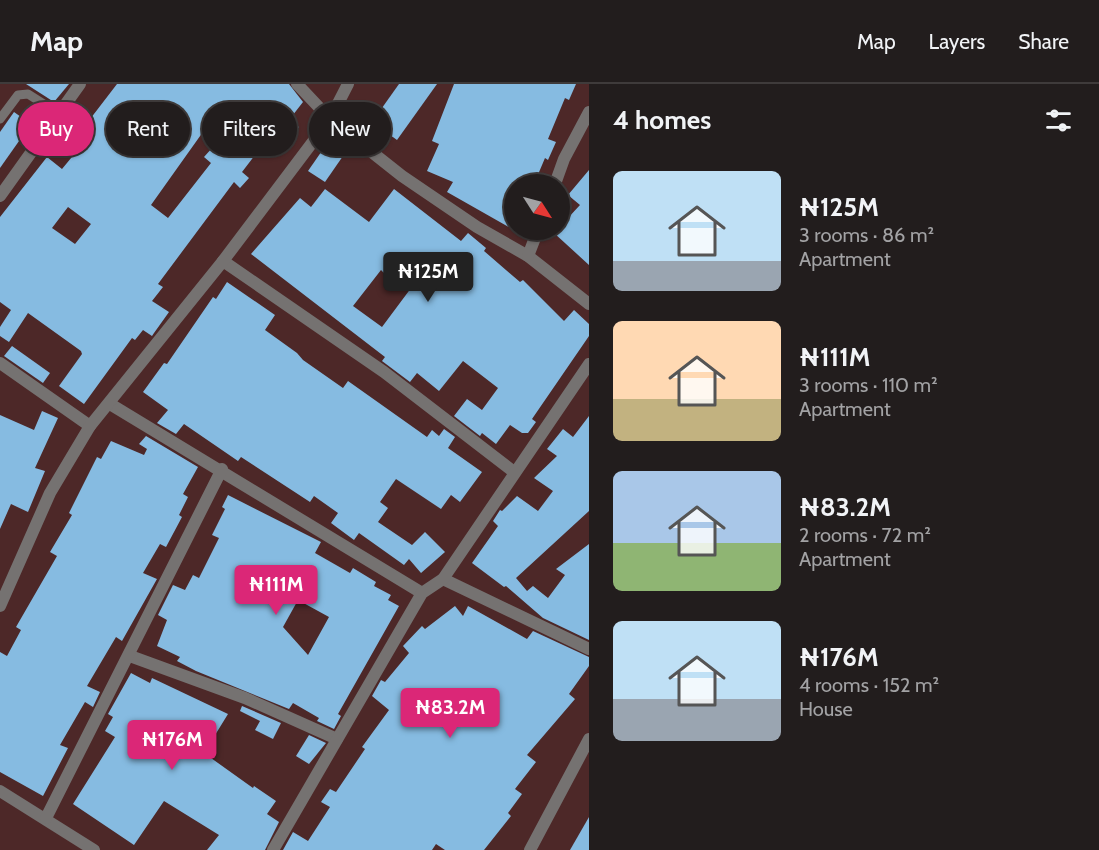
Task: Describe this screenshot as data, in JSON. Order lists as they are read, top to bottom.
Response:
{
  "north": "bottom right",
  "page": {
    "header": "Map",
    "nav": ["Map", "Layers", "Share"],
    "heading": "4 homes",
    "chip": [
      "Buy",
      "Rent",
      "Filters",
      "New"
    ],
    "list": [
      {
        "name": "₦125M",
        "note": "3 rooms · 86 m² · Apartment"
      },
      {
        "name": "₦111M",
        "note": "3 rooms · 110 m² · Apartment"
      },
      {
        "name": "₦83.2M",
        "note": "2 rooms · 72 m² · Apartment"
      },
      {
        "name": "₦176M",
        "note": "4 rooms · 152 m² · House"
      }
    ],
    "price": [
      "₦125M",
      "₦111M",
      "₦83.2M",
      "₦176M"
    ]
  }
}
